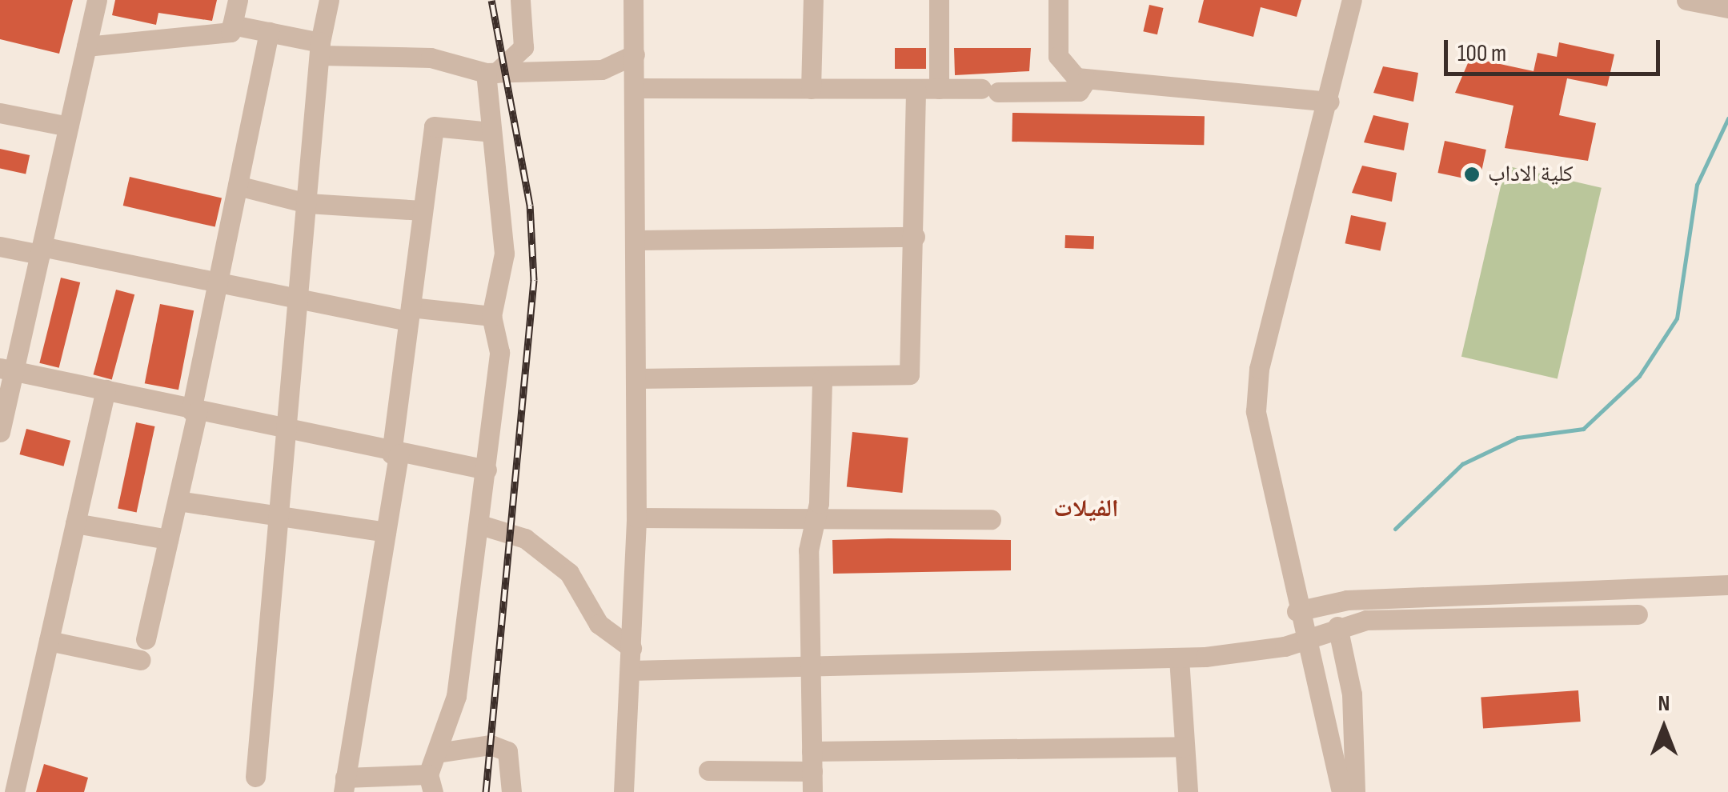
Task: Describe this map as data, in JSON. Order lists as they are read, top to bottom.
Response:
{
  "districts": ["الفيلات"],
  "places": ["كلية الاداب"],
  "scale_bar": "100 m",
  "north": "top"
}
